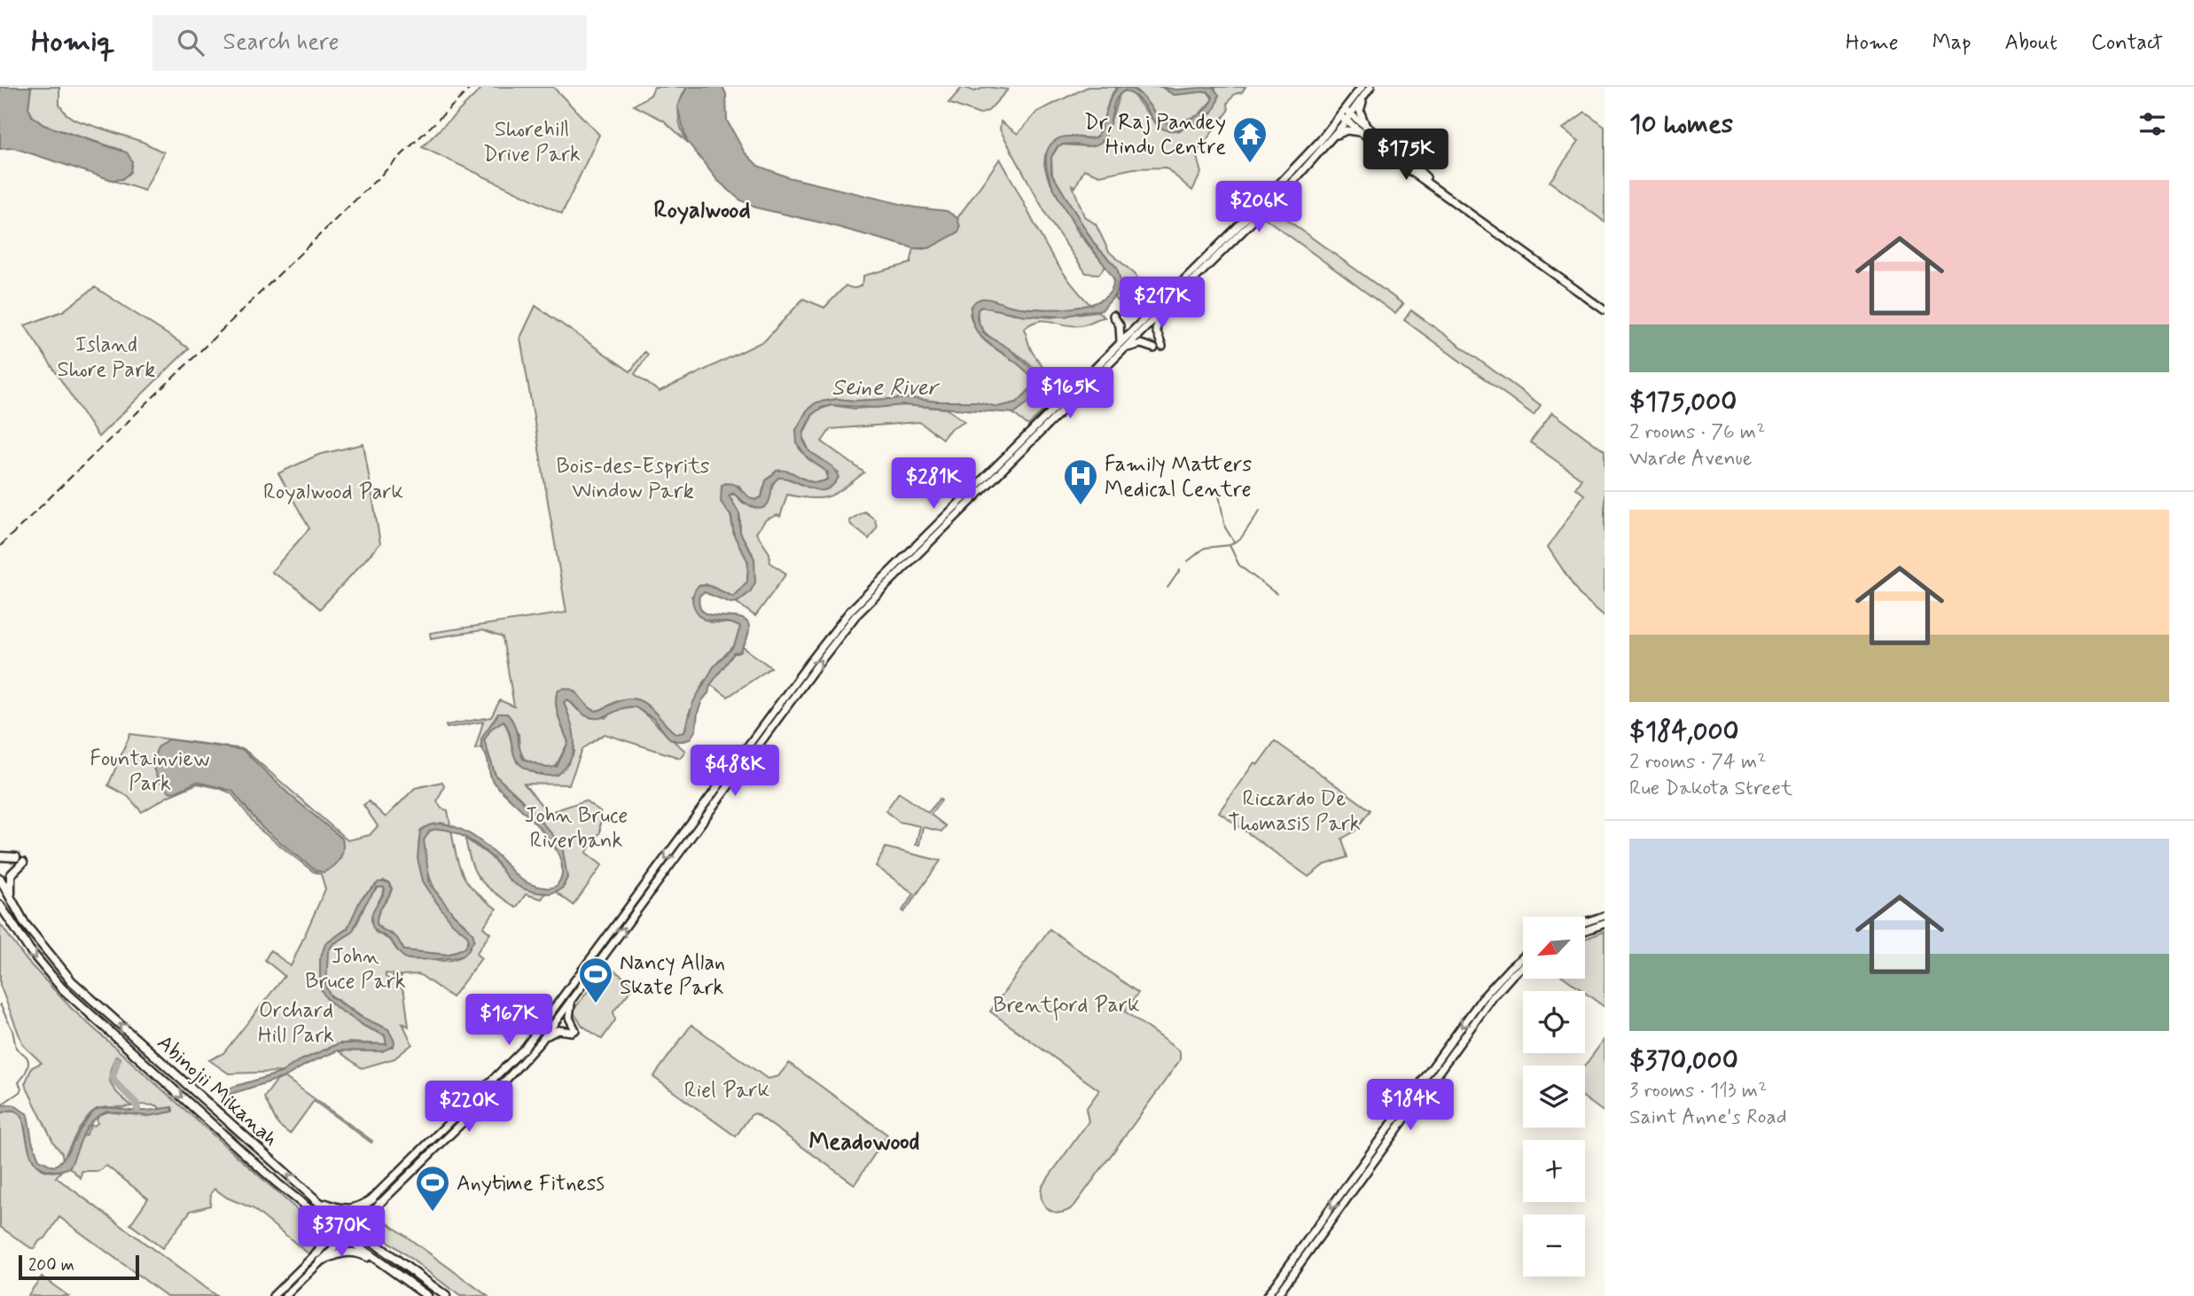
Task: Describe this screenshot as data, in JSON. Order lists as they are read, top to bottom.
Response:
{
  "streets": {
    "main road": ["Abinojii Mikanah"]
  },
  "districts": ["Royalwood", "Meadowood"],
  "water": ["Seine River"],
  "parks": [
    "Shorehill Drive Park",
    "Island Shore Park",
    "Bois-des-Esprits Window Park",
    "Royalwood Park",
    "Fountainview Park",
    "Riccardo De Thomasis Park",
    "John Bruce Riverbank",
    "John Bruce Park",
    "Brentford Park",
    "Orchard Hill Park",
    "Riel Park"
  ],
  "places": {
    "temple": ["Dr, Raj Pandey Hindu Centre"],
    "hospital": ["Family Matters Medical Centre"],
    "sports": ["Nancy Allan Skate Park", "Anytime Fitness"]
  },
  "scale_bar": "200 m",
  "north": "bottom left",
  "page": {
    "header": "Homiq",
    "search": "Search here",
    "nav": [
      "Home",
      "Map",
      "About",
      "Contact"
    ],
    "heading": "10 homes",
    "price": [
      "$175K",
      "$206K",
      "$217K",
      "$165K",
      "$281K",
      "$488K",
      "$167K",
      "$184K",
      "$220K",
      "$370K"
    ],
    "list": [
      {
        "name": "$175,000",
        "note": "2 rooms · 76 m² · Warde Avenue"
      },
      {
        "name": "$184,000",
        "note": "2 rooms · 74 m² · Rue Dakota Street"
      },
      {
        "name": "$370,000",
        "note": "3 rooms · 113 m² · Saint Anne's Road"
      }
    ],
    "map_buttons": ["+", "−"],
    "scale": "200 m"
  }
}
